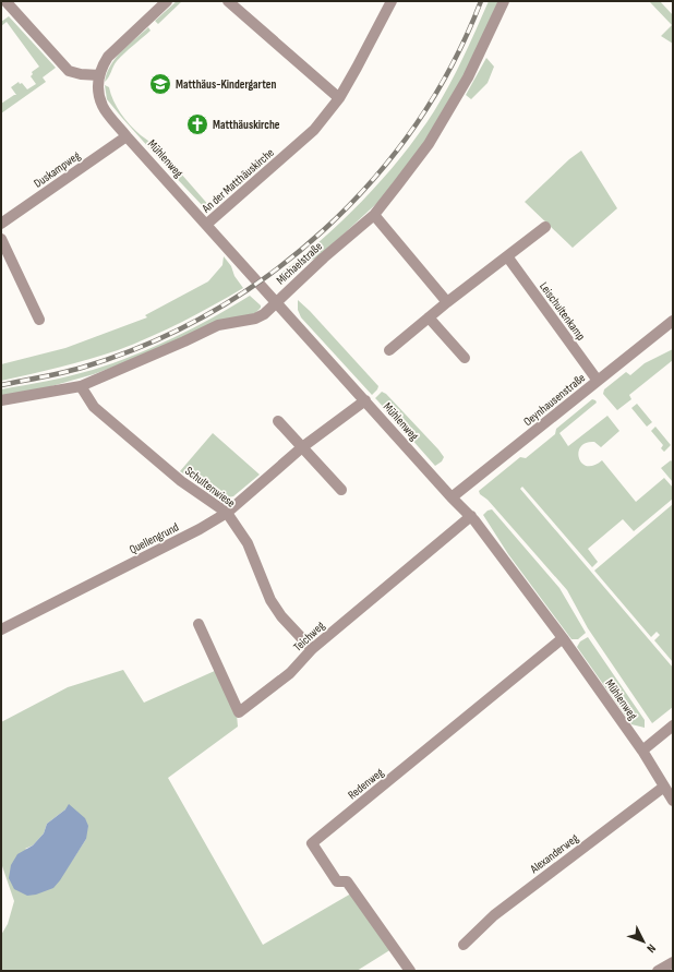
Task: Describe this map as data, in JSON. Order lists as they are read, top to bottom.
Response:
{
  "streets": {
    "street": [
      "Mühlenweg",
      "Duskampweg",
      "An der Matthäuskirche",
      "Michaelstraße",
      "Leischultenkamp",
      "Oeynhausenstraße",
      "Schultenwiese",
      "Quellengrund",
      "Teichweg",
      "Redenweg",
      "Alexanderweg"
    ]
  },
  "crossings": [
    ["Mühlenweg", "Duskampweg"],
    ["Mühlenweg", "An der Matthäuskirche"],
    ["Mühlenweg", "Michaelstraße"],
    ["Mühlenweg", "Oeynhausenstraße"],
    ["Mühlenweg", "Quellengrund"],
    ["Mühlenweg", "Teichweg"],
    ["Mühlenweg", "Redenweg"],
    ["Mühlenweg", "Alexanderweg"],
    ["Michaelstraße", "Schultenwiese"],
    ["Leischultenkamp", "Oeynhausenstraße"],
    ["Schultenwiese", "Quellengrund"],
    ["Schultenwiese", "Teichweg"]
  ],
  "places": {
    "school or university": ["Matthäus-Kindergarten"],
    "church": ["Matthäuskirche"]
  },
  "north": "bottom right"
}
